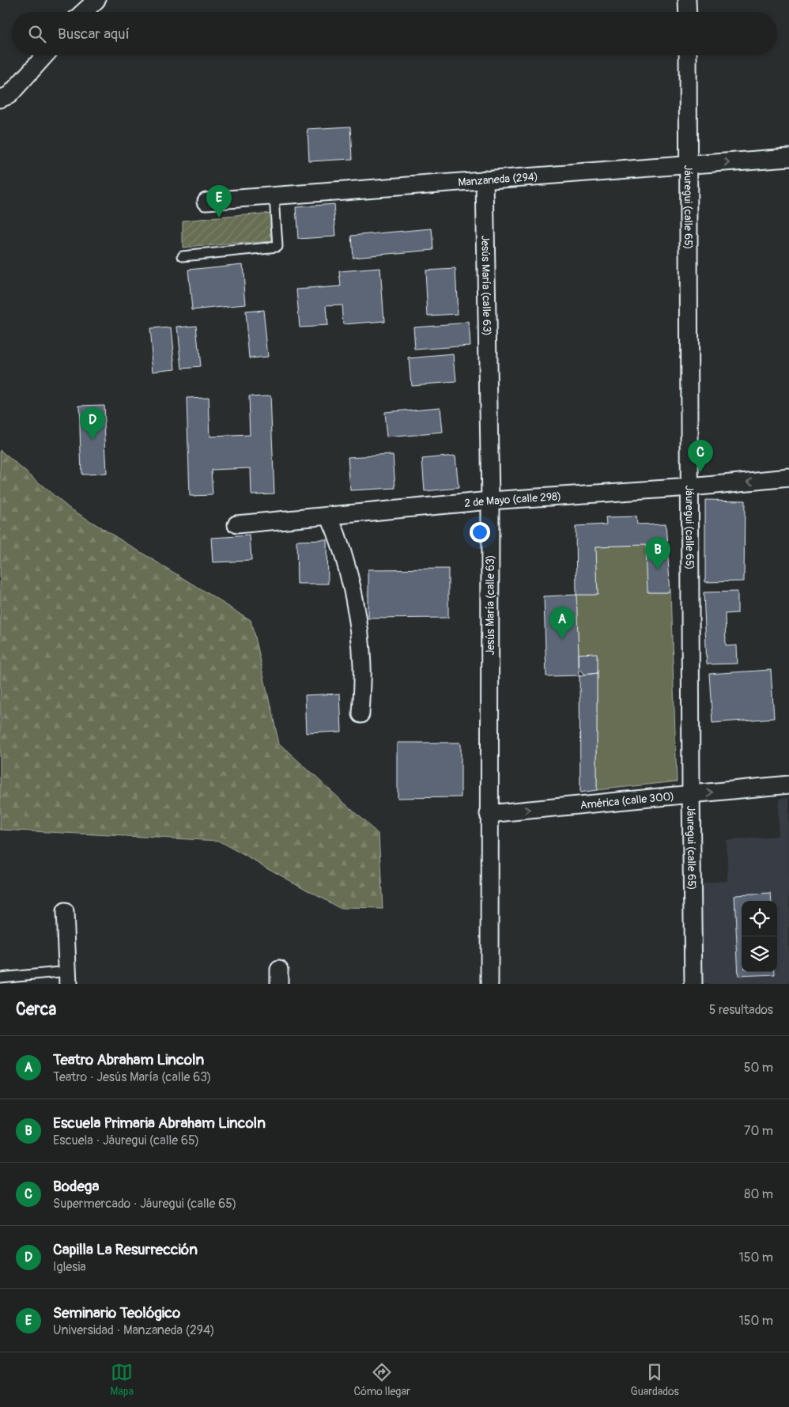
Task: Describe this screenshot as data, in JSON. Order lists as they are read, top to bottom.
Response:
{
  "streets": {
    "street": [
      "Manzaneda (294)",
      "Jáuregui (calle 65)",
      "Jesús María (calle 63)",
      "2 de Mayo (calle 298)",
      "América (calle 300)"
    ]
  },
  "crossings": [
    ["Manzaneda (294)", "Jáuregui (calle 65)"],
    ["Manzaneda (294)", "Jesús María (calle 63)"],
    ["Jáuregui (calle 65)", "2 de Mayo (calle 298)"],
    ["Jáuregui (calle 65)", "América (calle 300)"],
    ["Jesús María (calle 63)", "2 de Mayo (calle 298)"],
    ["Jesús María (calle 63)", "América (calle 300)"]
  ],
  "one_way": ["América (calle 300)"],
  "page": {
    "search": "Buscar aquí",
    "pins": [
      "E",
      "D",
      "C",
      "B",
      "A"
    ],
    "heading": ["Cerca", "5 resultados"],
    "list": [
      {
        "mark": "A",
        "name": "Teatro Abraham Lincoln",
        "note": "Teatro · Jesús María (calle 63)",
        "value": "50 m"
      },
      {
        "mark": "B",
        "name": "Escuela Primaria Abraham Lincoln",
        "note": "Escuela · Jáuregui (calle 65)",
        "value": "70 m"
      },
      {
        "mark": "C",
        "name": "Bodega",
        "note": "Supermercado · Jáuregui (calle 65)",
        "value": "80 m"
      },
      {
        "mark": "D",
        "name": "Capilla La Resurrección",
        "note": "Iglesia",
        "value": "150 m"
      },
      {
        "mark": "E",
        "name": "Seminario Teológico",
        "note": "Universidad · Manzaneda (294)",
        "value": "150 m"
      }
    ],
    "nav": ["Mapa", "Cómo llegar", "Guardados"]
  }
}
